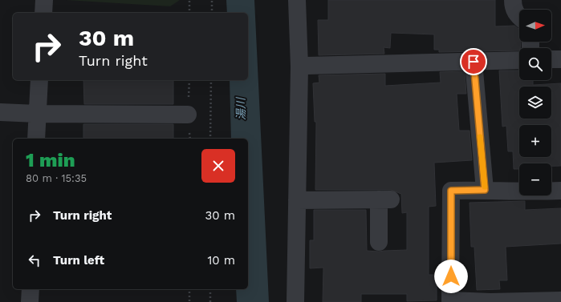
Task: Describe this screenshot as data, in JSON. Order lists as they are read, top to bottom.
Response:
{
  "water": ["湯川"],
  "north": "right",
  "page": {
    "map_buttons": ["+", "−"],
    "turn": ["30 m", "Turn right"],
    "heading": ["1 min", "80 m · 15:35"],
    "list": [
      {
        "name": "Turn right",
        "value": "30 m"
      },
      {
        "name": "Turn left",
        "value": "10 m"
      }
    ]
  }
}
